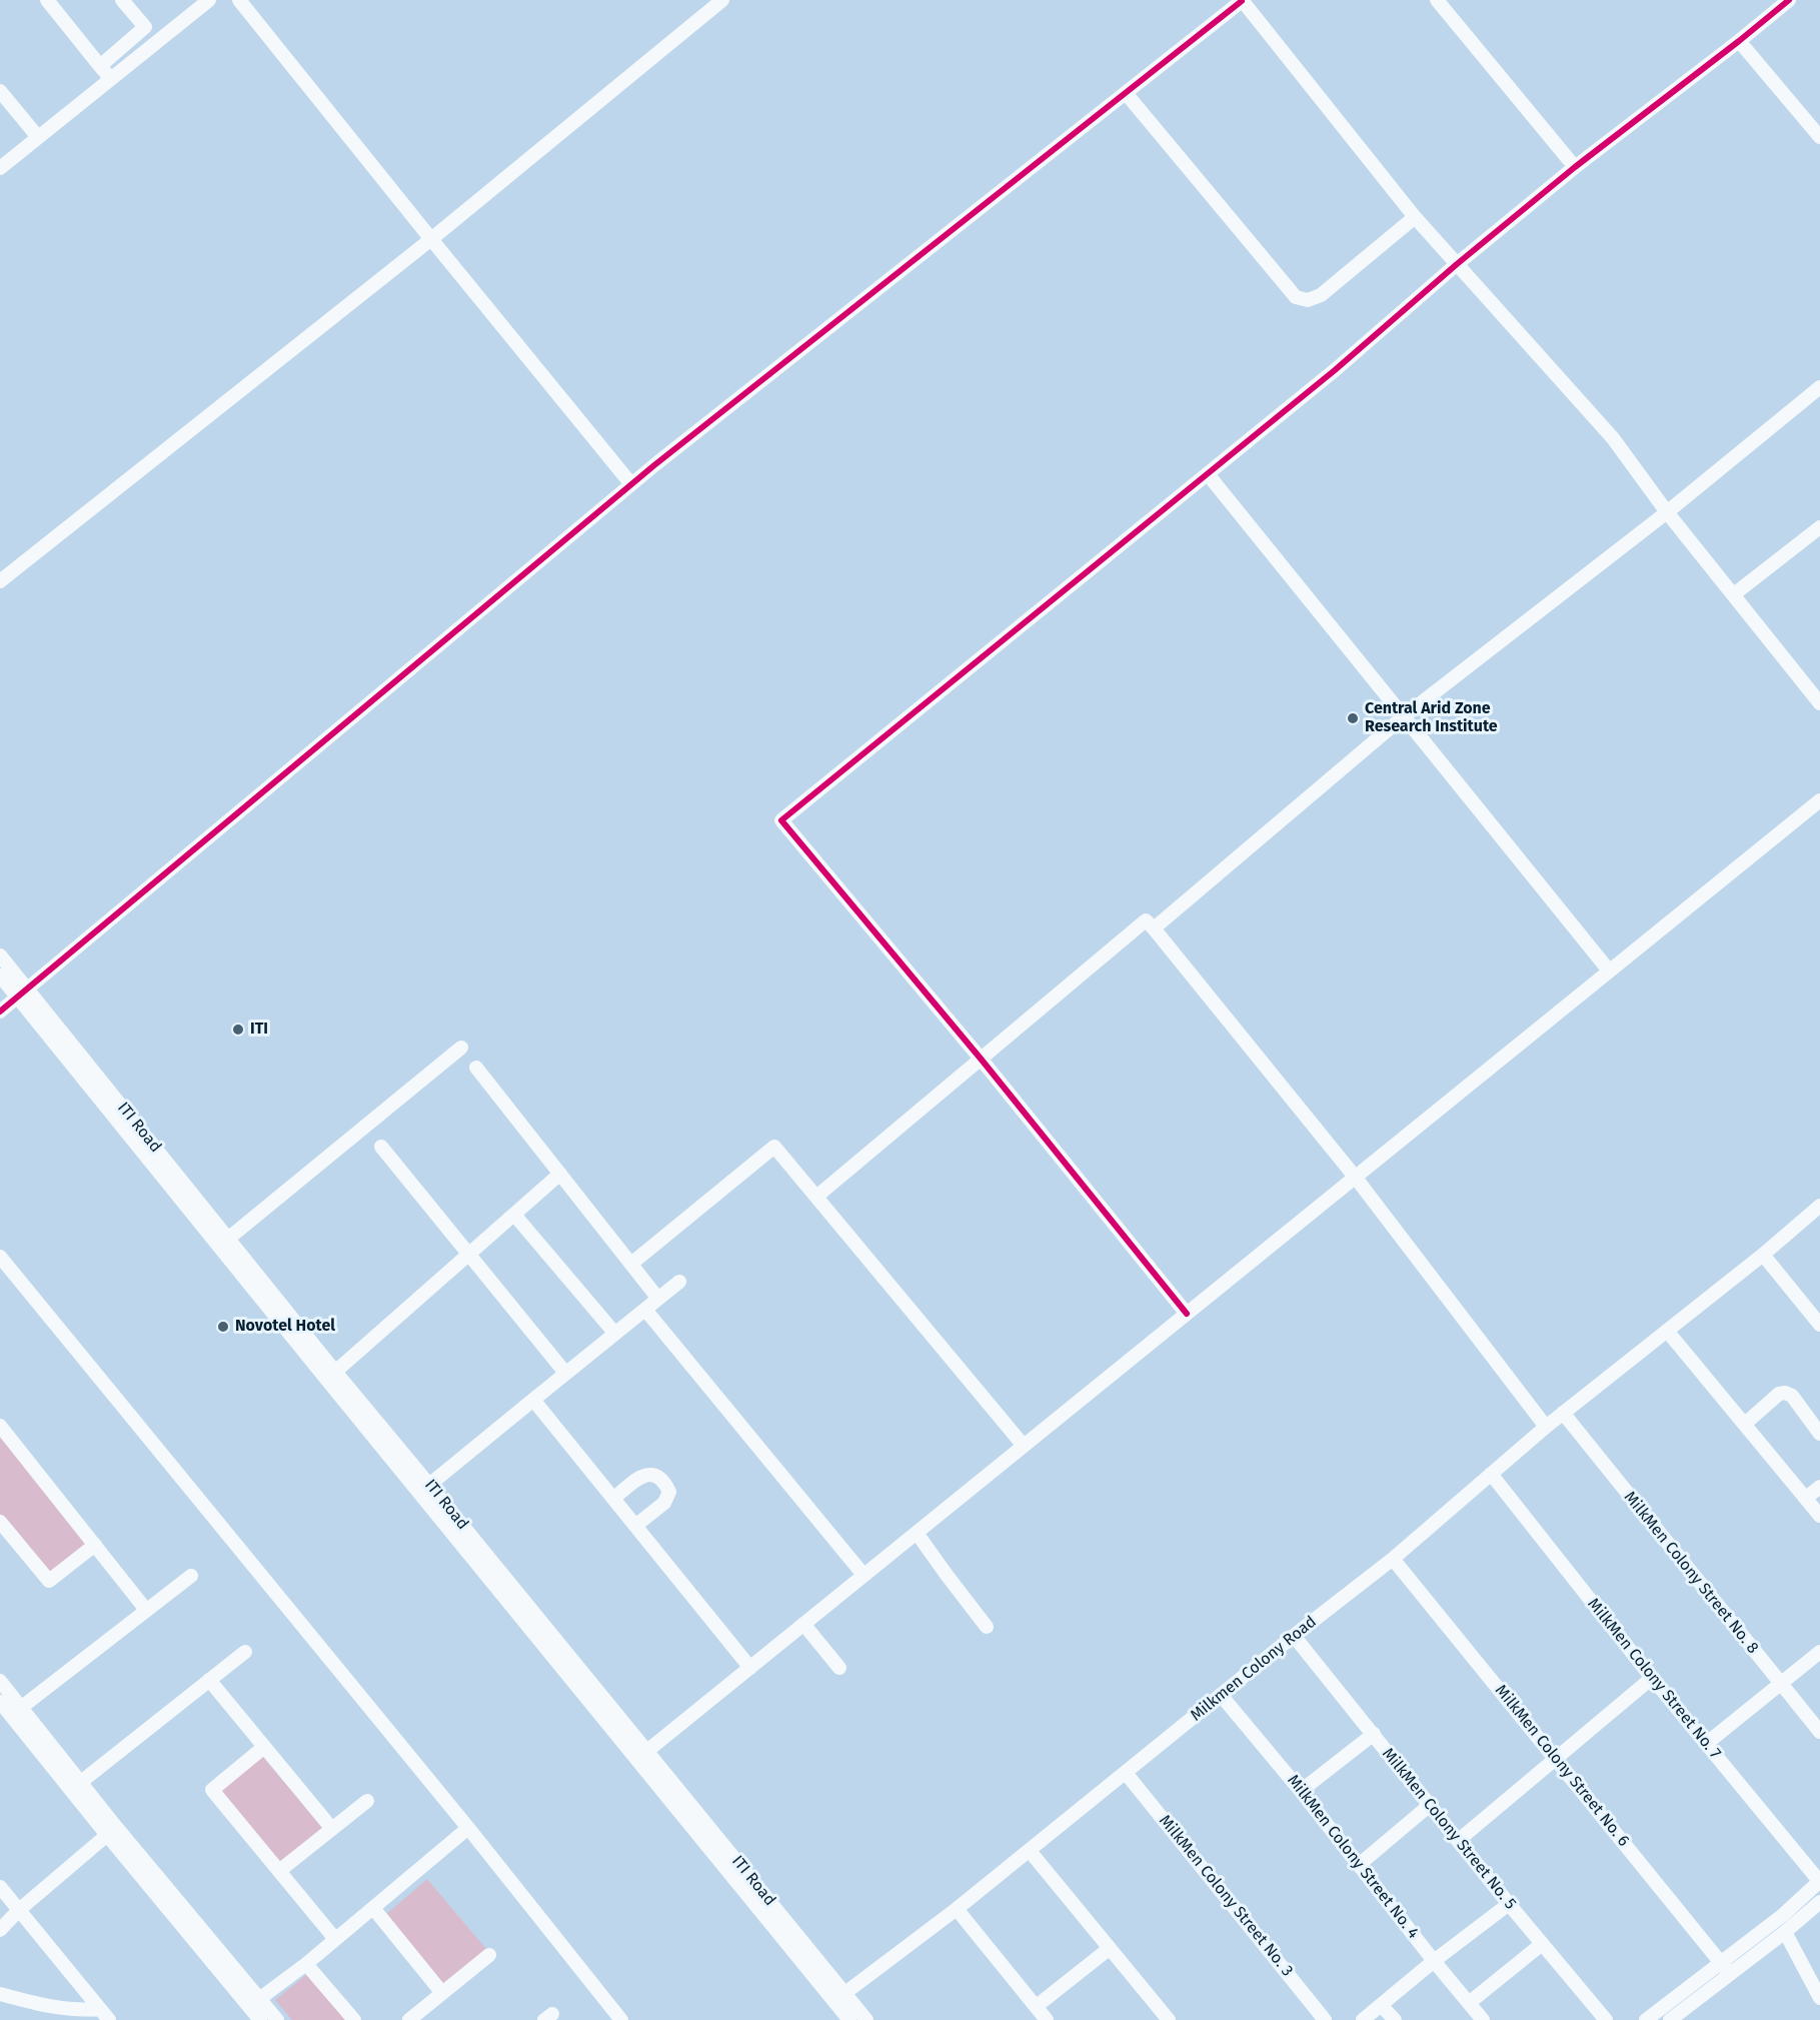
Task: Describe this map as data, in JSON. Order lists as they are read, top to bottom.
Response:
{
  "streets": {
    "street": [
      "ITI Road",
      "MilkMen Colony Street No. 8",
      "Milkmen Colony Road",
      "MilkMen Colony Street No. 7",
      "MilkMen Colony Street No. 6",
      "MilkMen Colony Street No. 5",
      "MilkMen Colony Street No. 4",
      "MilkMen Colony Street No. 3"
    ]
  },
  "crossings": [
    ["ITI Road", "Milkmen Colony Road"],
    ["MilkMen Colony Street No. 8", "Milkmen Colony Road"],
    ["Milkmen Colony Road", "MilkMen Colony Street No. 7"],
    ["Milkmen Colony Road", "MilkMen Colony Street No. 6"],
    ["Milkmen Colony Road", "MilkMen Colony Street No. 5"],
    ["Milkmen Colony Road", "MilkMen Colony Street No. 4"],
    ["Milkmen Colony Road", "MilkMen Colony Street No. 3"]
  ],
  "places": ["Central Arid Zone Research Institute", "ITI", "Novotel Hotel"]
}
